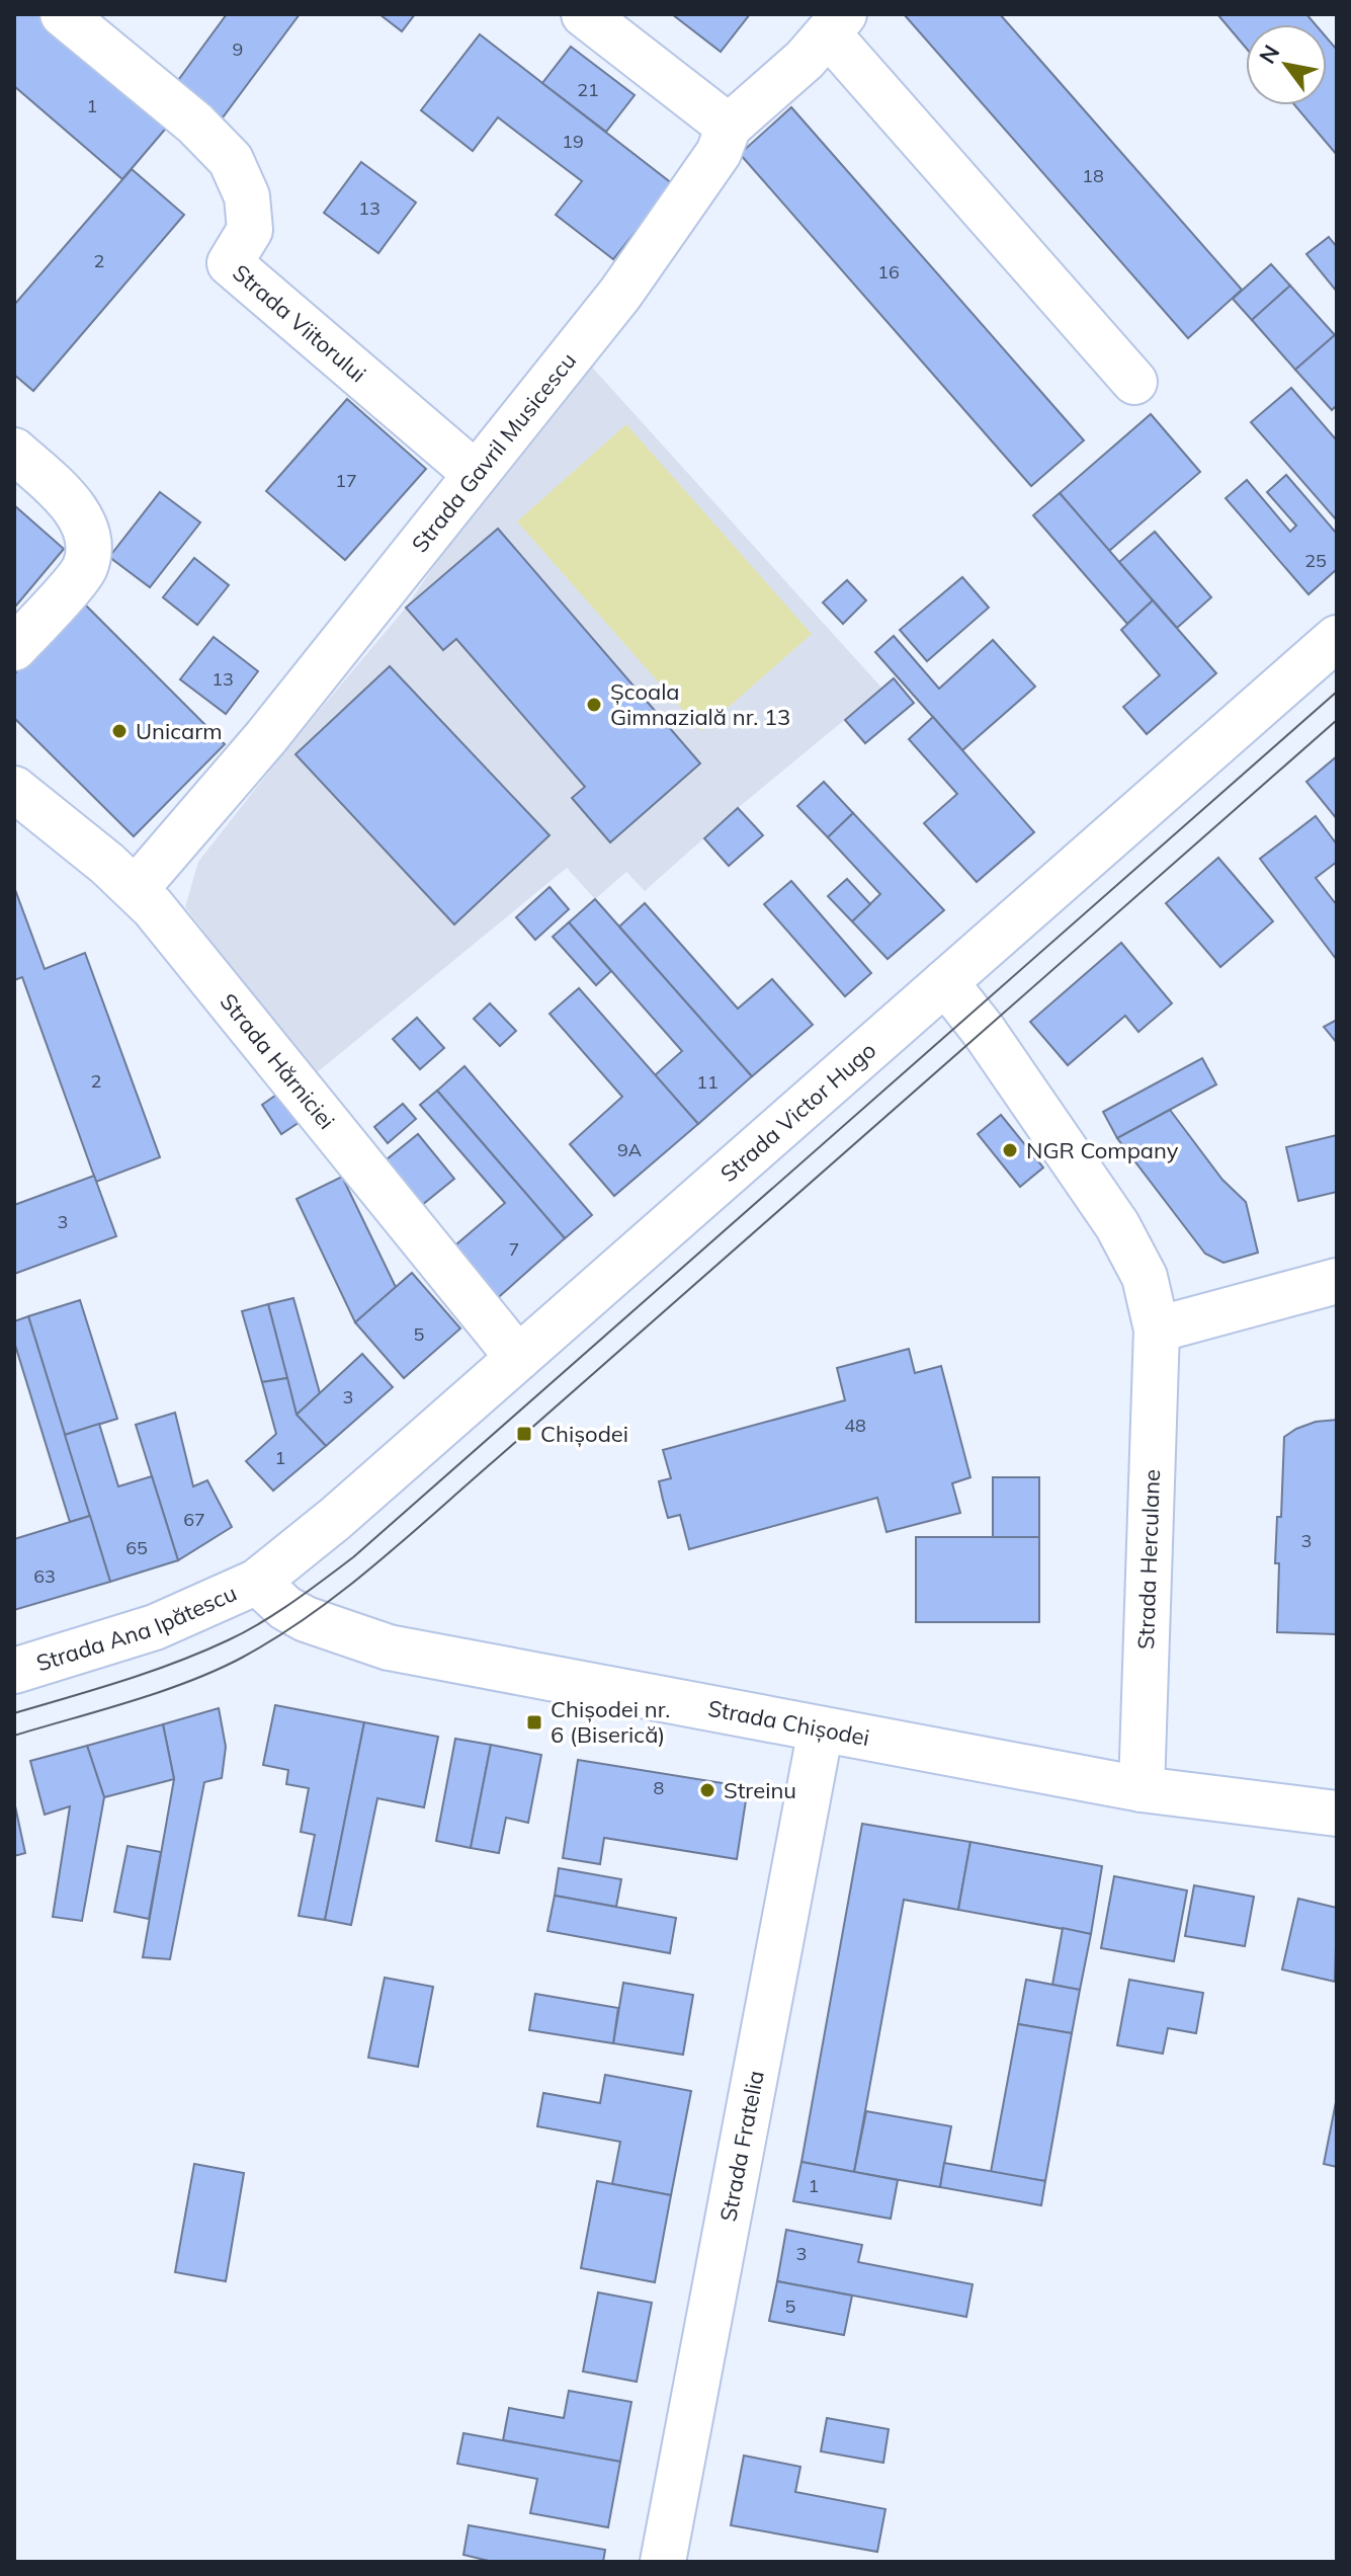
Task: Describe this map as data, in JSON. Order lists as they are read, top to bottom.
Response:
{
  "streets": {
    "street": [
      "Strada Viitorului",
      "Strada Gavril Musicescu",
      "Strada Hărniciei",
      "Strada Victor Hugo",
      "Strada Herculane",
      "Strada Ana Ipătescu",
      "Strada Chișodei",
      "Strada Fratelia"
    ]
  },
  "crossings": [
    ["Strada Viitorului", "Strada Gavril Musicescu"],
    ["Strada Gavril Musicescu", "Strada Hărniciei"],
    ["Strada Hărniciei", "Strada Victor Hugo"],
    ["Strada Victor Hugo", "Strada Herculane"],
    ["Strada Victor Hugo", "Strada Ana Ipătescu"],
    ["Strada Victor Hugo", "Strada Chișodei"],
    ["Strada Herculane", "Strada Chișodei"],
    ["Strada Ana Ipătescu", "Strada Chișodei"],
    ["Strada Chișodei", "Strada Fratelia"]
  ],
  "places": {
    "other": [
      "Școala Gimnazială nr. 13",
      "Unicarm",
      "NGR Company",
      "Streinu"
    ],
    "transit": ["Chișodei", "Chișodei nr. 6 (Biserică)"]
  },
  "house_numbers": [
    "9",
    "21",
    "1",
    "19",
    "18",
    "13",
    "2",
    "16",
    "17",
    "25",
    "13",
    "2",
    "11",
    "9A",
    "3",
    "7",
    "5",
    "3",
    "48",
    "1",
    "67",
    "3",
    "65",
    "63",
    "8",
    "1",
    "3",
    "5"
  ],
  "north": "top left"
}
